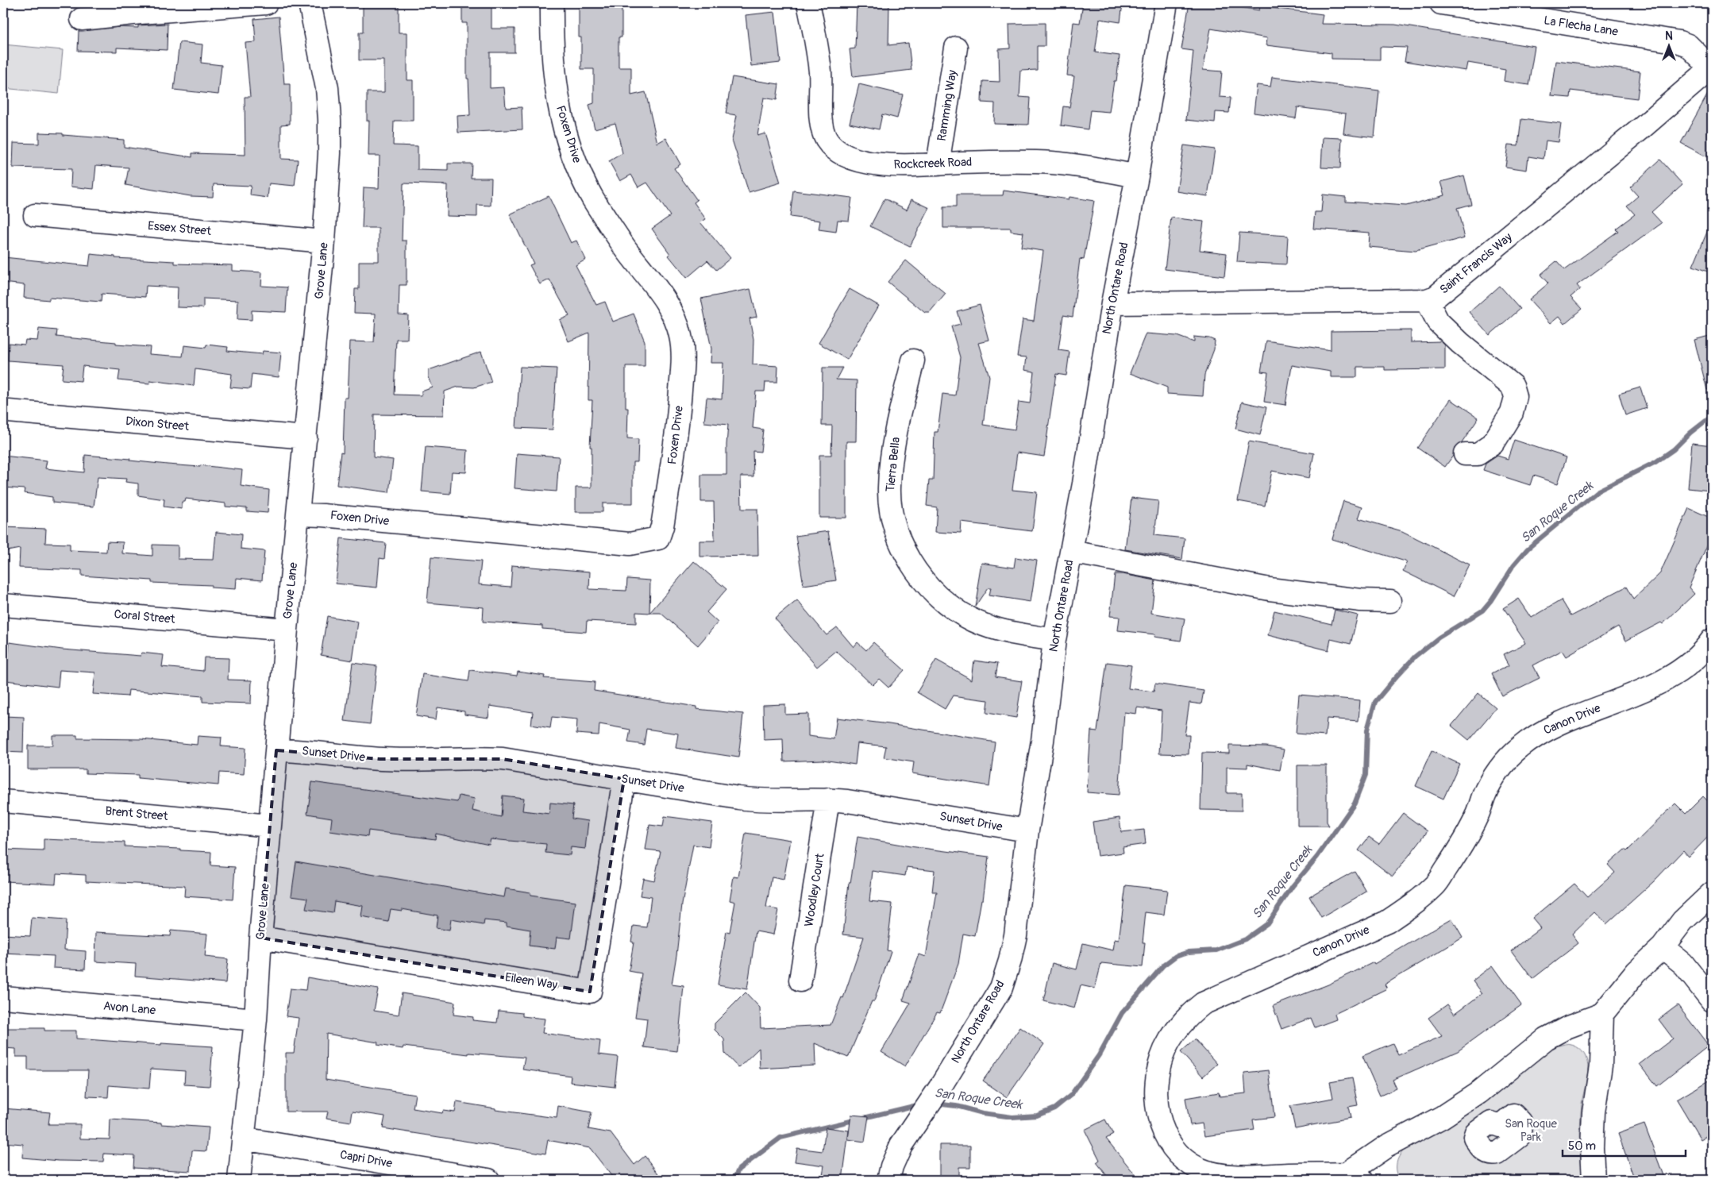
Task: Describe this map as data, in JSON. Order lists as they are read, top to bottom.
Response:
{
  "streets": {
    "street": [
      "La Flecha Lane",
      "Ramming Way",
      "Foxen Drive",
      "Rockcreek Road",
      "Essex Street",
      "Saint Francis Way",
      "Grove Lane",
      "North Ontare Road",
      "Dixon Street",
      "Tierra Bella",
      "Coral Street",
      "Canon Drive",
      "Sunset Drive",
      "Brent Street",
      "Woodley Court",
      "Eileen Way",
      "Avon Lane",
      "Capri Drive"
    ]
  },
  "crossings": [
    ["La Flecha Lane", "Saint Francis Way"],
    ["Ramming Way", "Rockcreek Road"],
    ["Foxen Drive", "Grove Lane"],
    ["Rockcreek Road", "North Ontare Road"],
    ["Essex Street", "Grove Lane"],
    ["Saint Francis Way", "North Ontare Road"],
    ["Grove Lane", "Dixon Street"],
    ["Grove Lane", "Coral Street"],
    ["Grove Lane", "Sunset Drive"],
    ["Grove Lane", "Brent Street"],
    ["Grove Lane", "Eileen Way"],
    ["Grove Lane", "Avon Lane"],
    ["Grove Lane", "Capri Drive"],
    ["North Ontare Road", "Tierra Bella"],
    ["North Ontare Road", "Sunset Drive"],
    ["Sunset Drive", "Woodley Court"],
    ["Sunset Drive", "Eileen Way"]
  ],
  "water": ["San Roque Creek"],
  "parks": ["San Roque Park"],
  "scale_bar": "50 m",
  "north": "top"
}
